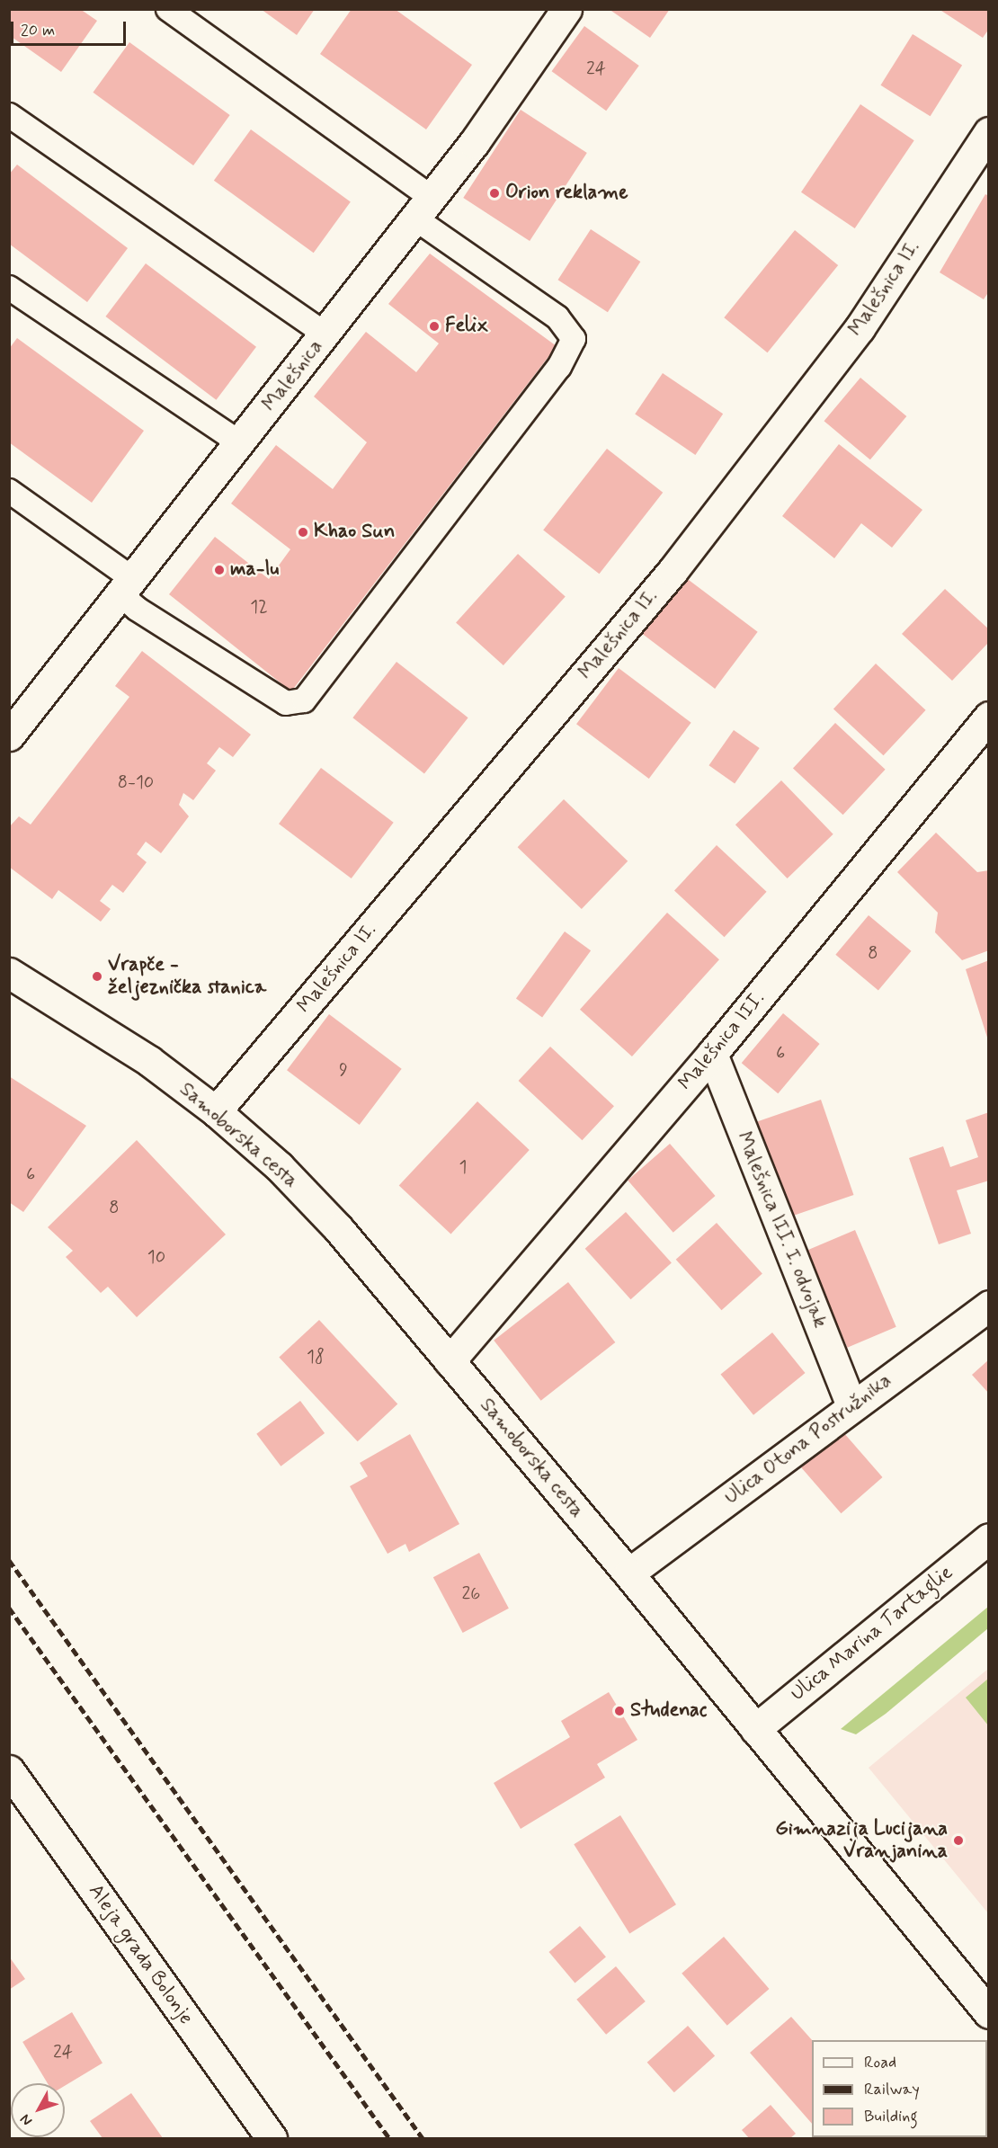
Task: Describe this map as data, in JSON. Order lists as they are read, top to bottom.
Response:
{
  "streets": {
    "street": [
      "Malešnica II.",
      "Malešnica",
      "Malešnica III.",
      "Samoborska cesta",
      "Malešnica III. I. odvojak",
      "Ulica Otona Postružnika",
      "Ulica Marina Tartaglie",
      "Aleja grada Bolonje"
    ]
  },
  "crossings": [
    ["Malešnica II.", "Samoborska cesta"],
    ["Malešnica III.", "Samoborska cesta"],
    ["Malešnica III.", "Malešnica III. I. odvojak"],
    ["Samoborska cesta", "Ulica Otona Postružnika"],
    ["Samoborska cesta", "Ulica Marina Tartaglie"],
    ["Malešnica III. I. odvojak", "Ulica Otona Postružnika"]
  ],
  "places": [
    "Orion reklame",
    "Felix",
    "Khao Sun",
    "ma-lu",
    "Vrapče - željeznička stanica",
    "Studenac",
    "Gimnazija Lucijana Vranjanina"
  ],
  "house_numbers": [
    "24",
    "12",
    "8-10",
    "8",
    "6",
    "9",
    "1",
    "6",
    "8",
    "10",
    "18",
    "26",
    "24"
  ],
  "legend": ["Road", "Railway", "Building"],
  "scale_bar": "20 m",
  "north": "bottom left"
}
